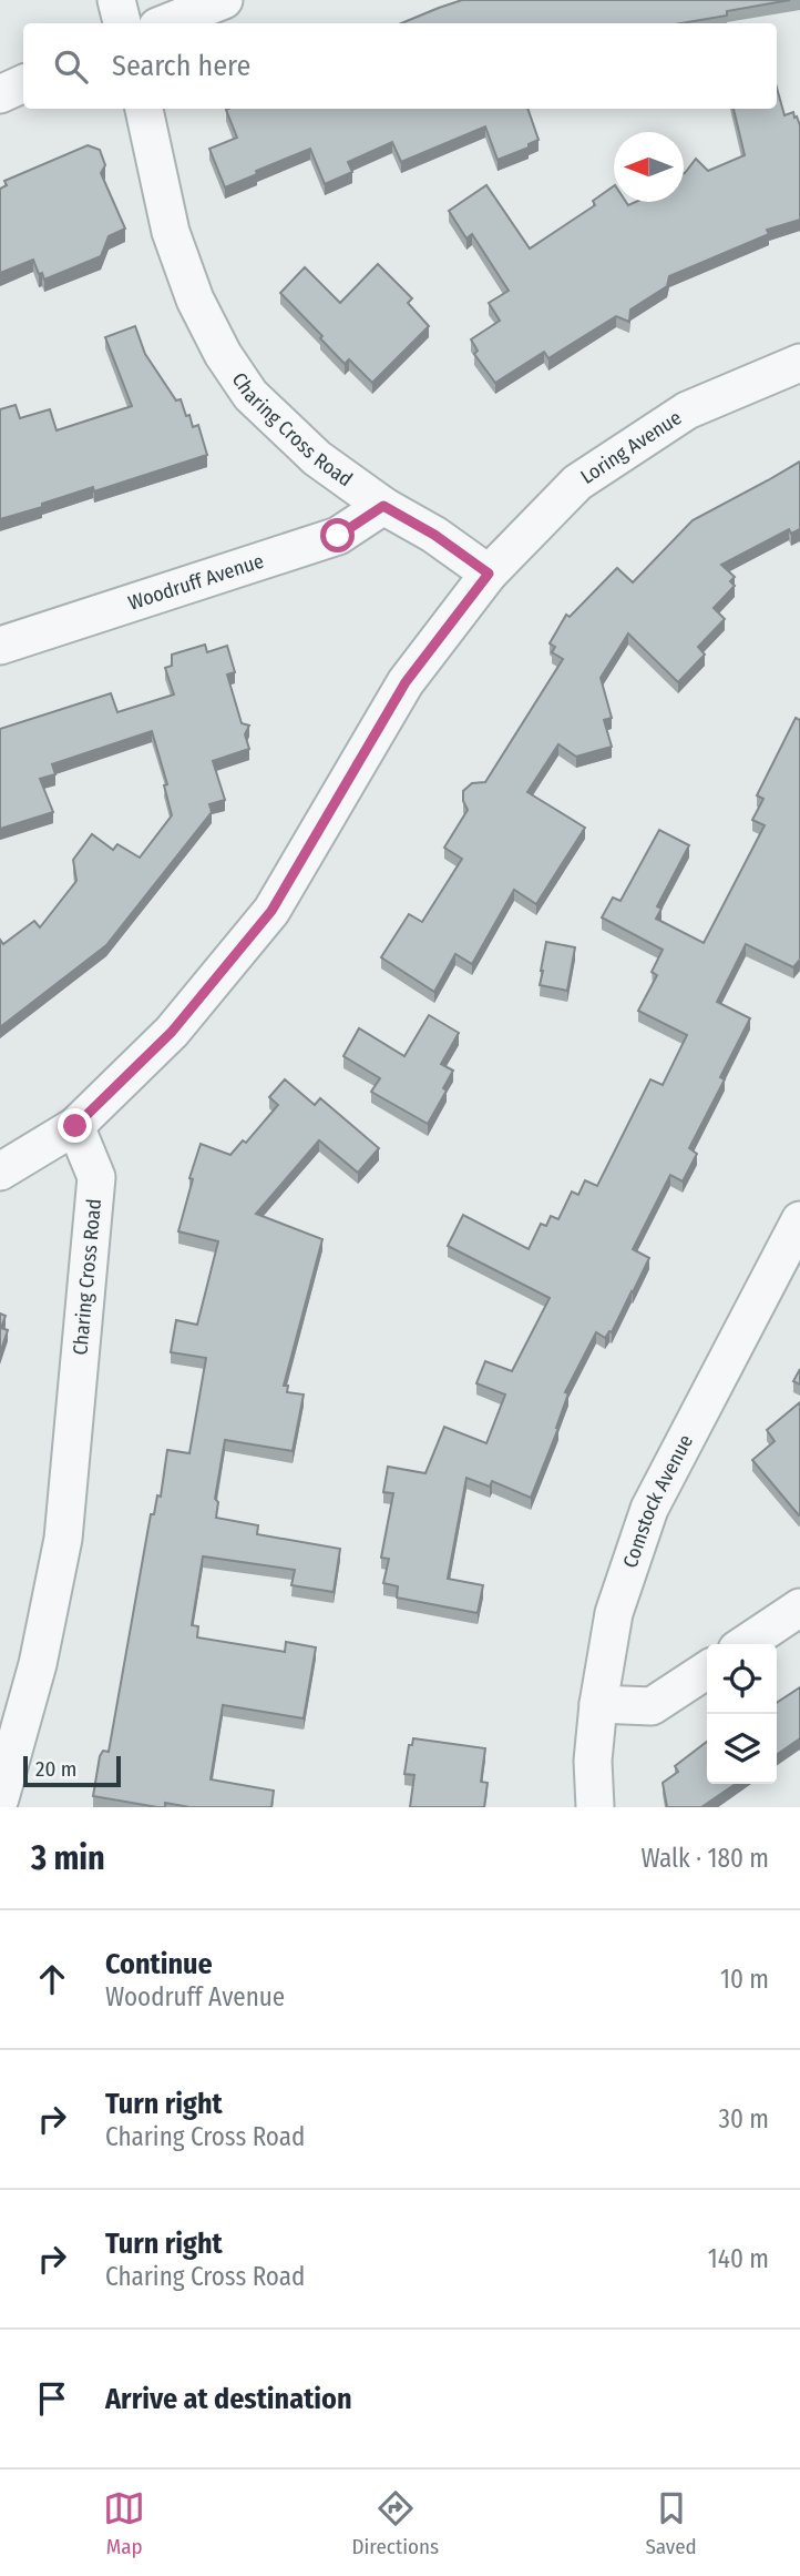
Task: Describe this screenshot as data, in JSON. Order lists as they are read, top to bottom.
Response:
{
  "streets": {
    "street": [
      "Charing Cross Road",
      "Loring Avenue",
      "Woodruff Avenue",
      "Comstock Avenue"
    ]
  },
  "crossings": [
    ["Charing Cross Road", "Loring Avenue"],
    ["Charing Cross Road", "Woodruff Avenue"]
  ],
  "scale_bar": "20 m",
  "north": "left",
  "page": {
    "search": "Search here",
    "scale": "20 m",
    "heading": ["3 min", "Walk · 180 m"],
    "list": [
      ["Continue", "Woodruff Avenue", "10 m"],
      ["Turn right", "Charing Cross Road", "30 m"],
      ["Turn right", "Charing Cross Road", "140 m"],
      "Arrive at destination"
    ],
    "nav": ["Map", "Directions", "Saved"]
  }
}
